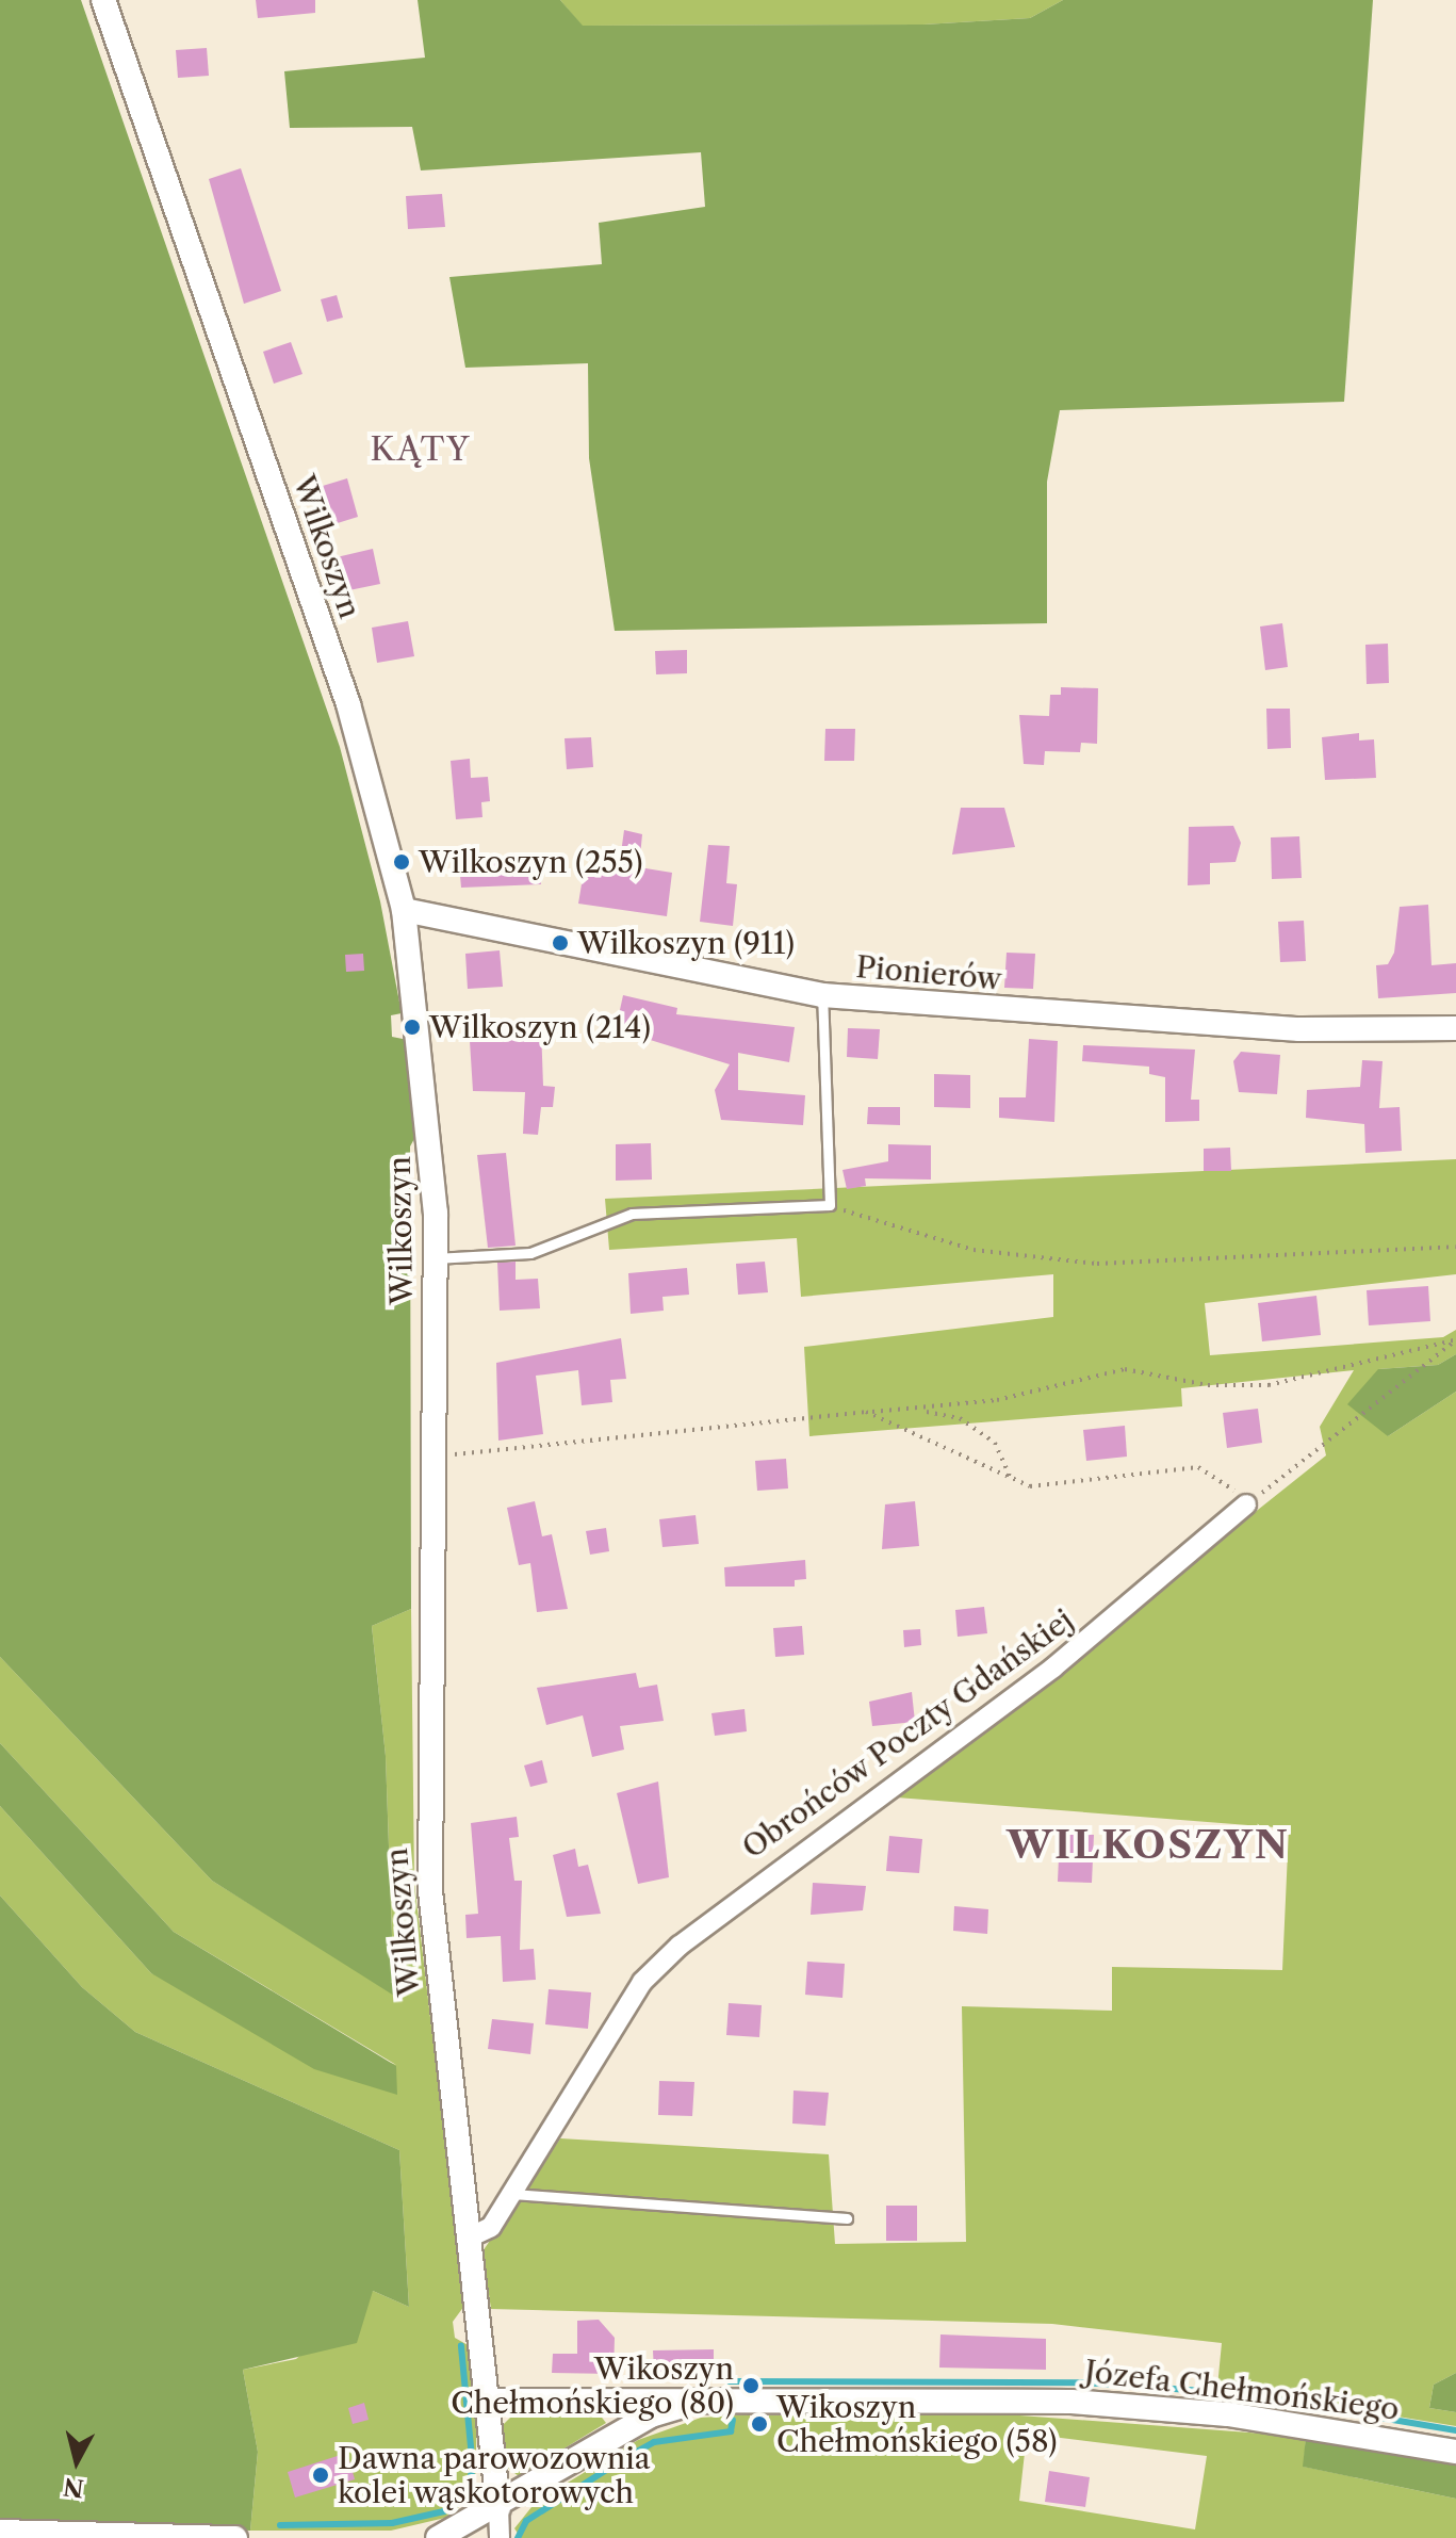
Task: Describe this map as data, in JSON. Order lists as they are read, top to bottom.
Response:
{
  "streets": {
    "street": [
      "Wilkoszyn",
      "Pionierów",
      "Obrońców Poczty Gdańskiej",
      "Józefa Chełmońskiego"
    ]
  },
  "crossings": [
    ["Wilkoszyn", "Pionierów"],
    ["Wilkoszyn", "Obrońców Poczty Gdańskiej"],
    ["Wilkoszyn", "Józefa Chełmońskiego"]
  ],
  "districts": ["KĄTY", "WILKOSZYN"],
  "places": [
    "Wilkoszyn (255)",
    "Wilkoszyn (911)",
    "Wilkoszyn (214)",
    "Wikoszyn Chełmońskiego (80)",
    "Wikoszyn Chełmońskiego (58)",
    "Dawna parowozownia kolei wąskotorowych"
  ],
  "north": "bottom"
}
